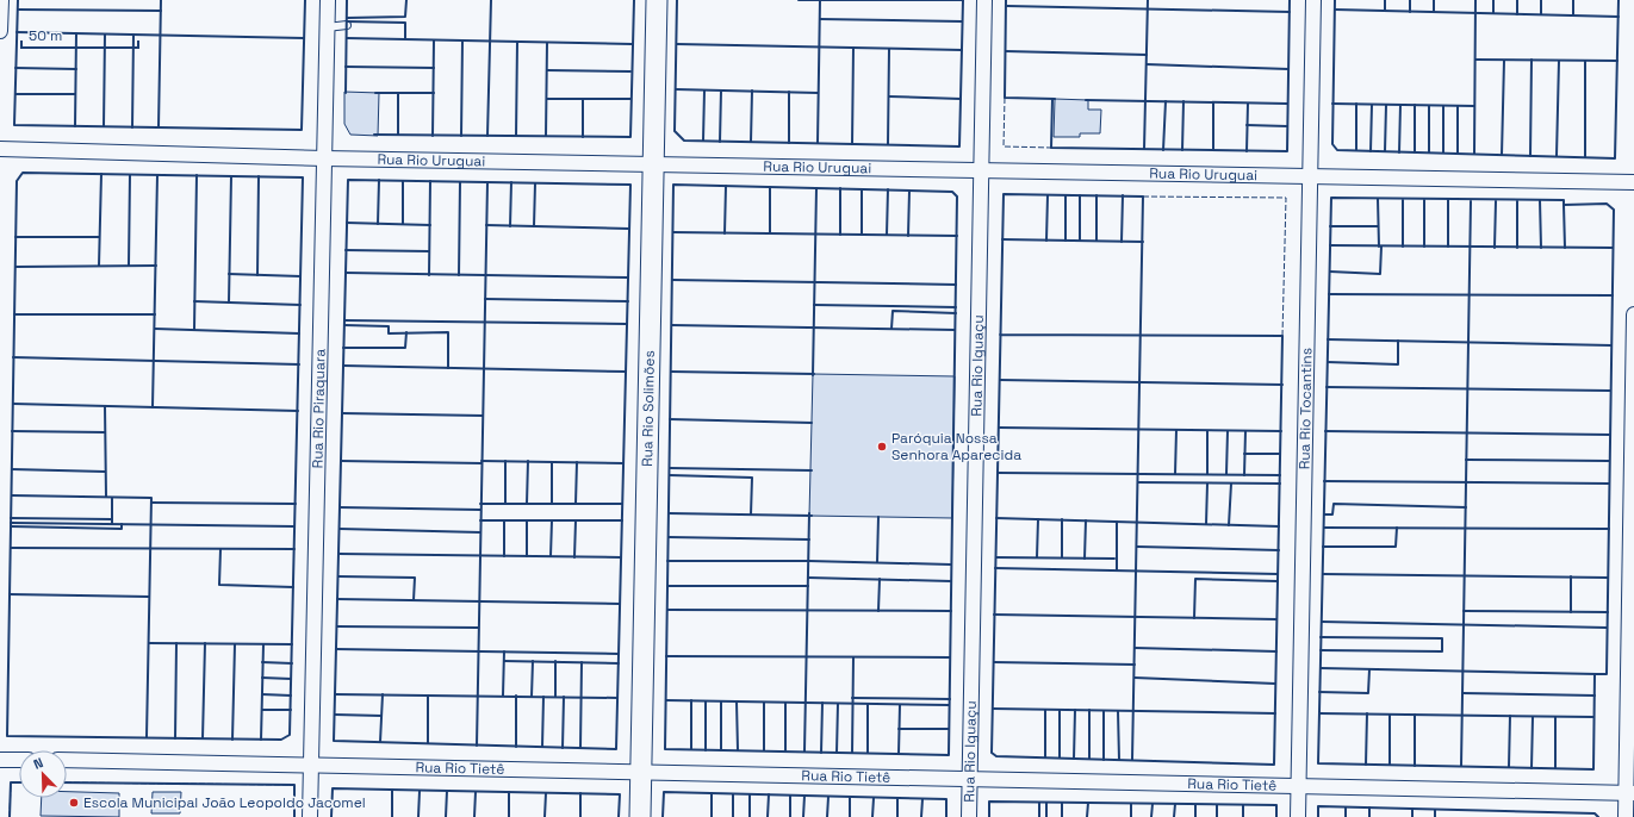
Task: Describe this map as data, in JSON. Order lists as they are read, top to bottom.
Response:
{
  "streets": {
    "street": [
      "Rua Rio Uruguai",
      "Rua Rio Iguaçu",
      "Rua Rio Piraquara",
      "Rua Rio Solimões",
      "Rua Rio Tocantins",
      "Rua Rio Tietê"
    ]
  },
  "crossings": [
    ["Rua Rio Uruguai", "Rua Rio Iguaçu"],
    ["Rua Rio Uruguai", "Rua Rio Piraquara"],
    ["Rua Rio Uruguai", "Rua Rio Solimões"],
    ["Rua Rio Uruguai", "Rua Rio Tocantins"],
    ["Rua Rio Iguaçu", "Rua Rio Tietê"],
    ["Rua Rio Piraquara", "Rua Rio Tietê"],
    ["Rua Rio Solimões", "Rua Rio Tietê"],
    ["Rua Rio Tocantins", "Rua Rio Tietê"]
  ],
  "places": ["Paróquia Nossa Senhora Aparecida", "Escola Municipal João Leopoldo Jacomel"],
  "scale_bar": "50 m",
  "north": "top left"
}
